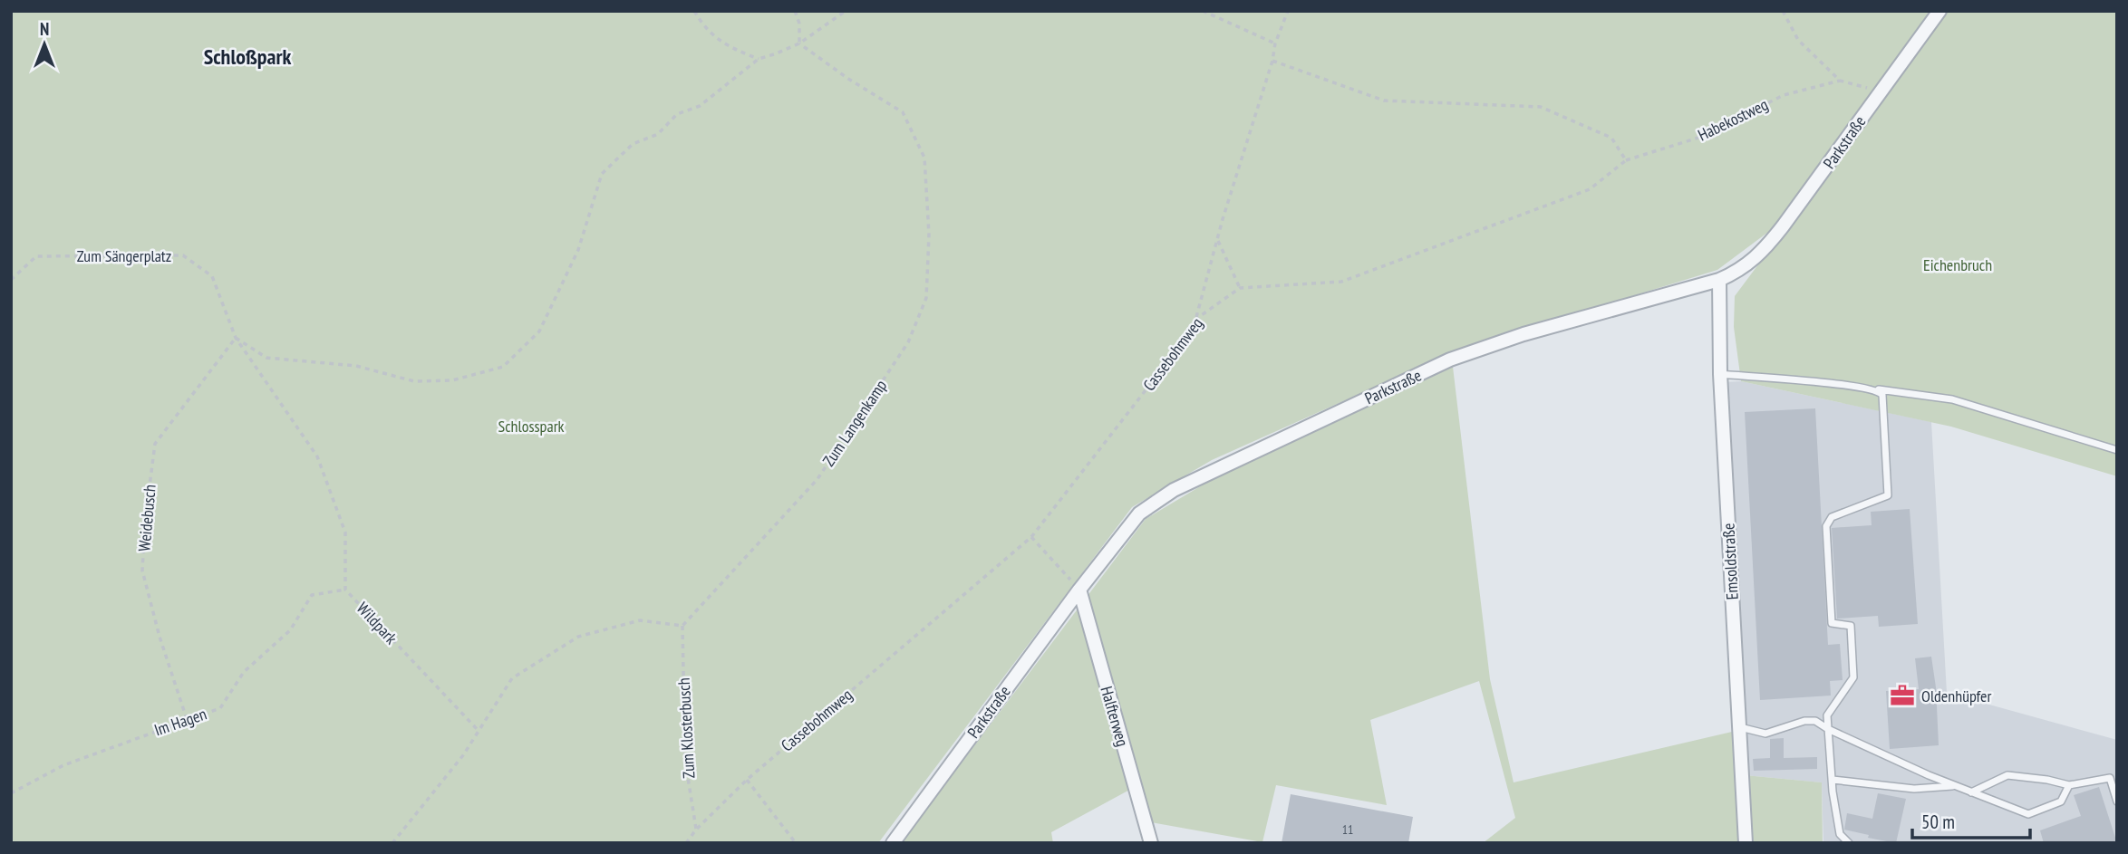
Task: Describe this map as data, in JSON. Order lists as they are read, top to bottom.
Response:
{
  "streets": {
    "street": ["Parkstraße", "Emsoldstraße", "Halfterweg"],
    "path": [
      "Habekostweg",
      "Zum Sängerplatz",
      "Cassebohmweg",
      "Zum Langenkamp",
      "Weidebusch",
      "Wildpark",
      "Im Hagen",
      "Zum Klosterbusch"
    ]
  },
  "crossings": [
    ["Parkstraße", "Emsoldstraße"],
    ["Parkstraße", "Halfterweg"],
    ["Zum Sängerplatz", "Weidebusch"],
    ["Zum Sängerplatz", "Wildpark"],
    ["Cassebohmweg", "Zum Klosterbusch"],
    ["Zum Langenkamp", "Zum Klosterbusch"],
    ["Weidebusch", "Wildpark"],
    ["Weidebusch", "Im Hagen"],
    ["Wildpark", "Im Hagen"]
  ],
  "districts": ["Schloßpark"],
  "parks": ["Eichenbruch", "Schlosspark"],
  "places": {
    "office": ["Oldenhüpfer"]
  },
  "house_numbers": ["11"],
  "scale_bar": "50 m",
  "north": "top"
}
